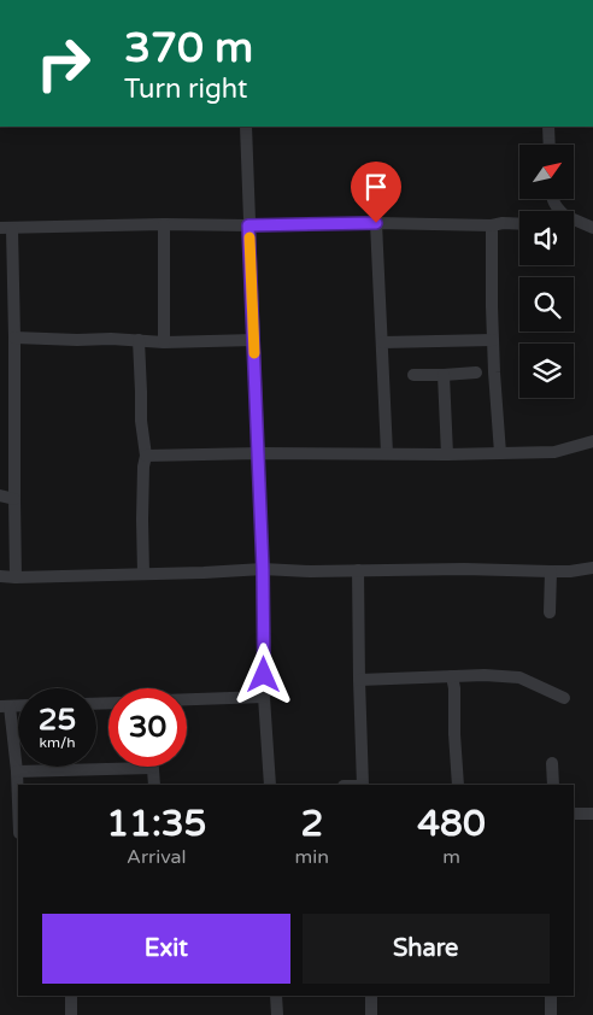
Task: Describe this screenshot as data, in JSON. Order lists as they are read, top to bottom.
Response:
{
  "north": "top right",
  "page": {
    "turn": ["370 m", "Turn right"],
    "speed": "25 km/h",
    "limit": "30",
    "eta": [
      "11:35",
      "Arrival",
      "2",
      "min",
      "480",
      "m"
    ],
    "buttons": ["Exit", "Share"]
  }
}
